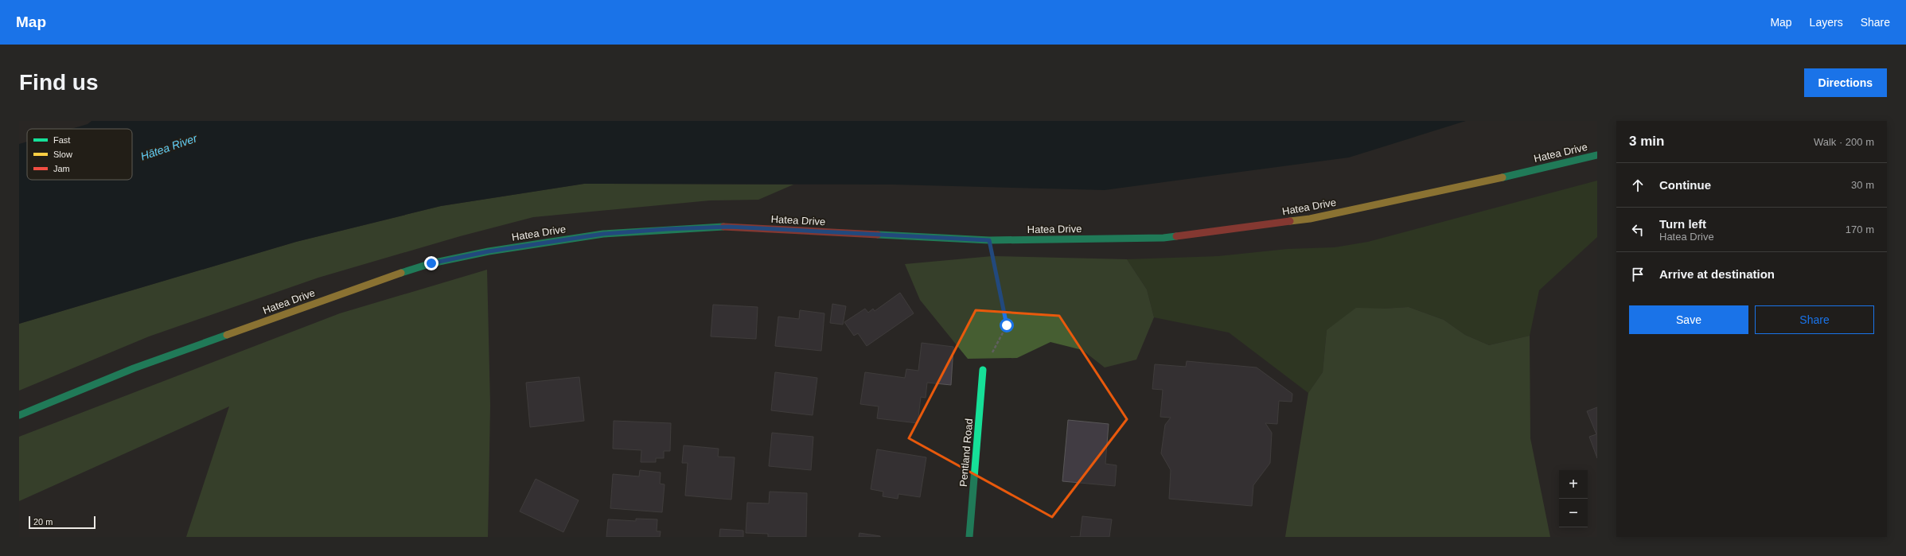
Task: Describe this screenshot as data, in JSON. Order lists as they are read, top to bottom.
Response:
{
  "streets": {
    "main road": ["Hatea Drive", "Pentland Road"]
  },
  "water": ["Hātea River"],
  "legend": ["Fast", "Slow", "Jam"],
  "scale_bar": "20 m",
  "page": {
    "header": "Map",
    "nav": ["Map", "Layers", "Share"],
    "buttons": [
      "Directions",
      ["Save", "Share"]
    ],
    "title": "Find us",
    "heading": ["3 min", "Walk · 200 m"],
    "list": [
      ["Continue", "30 m"],
      ["Turn left", "Hatea Drive", "170 m"],
      "Arrive at destination"
    ],
    "map_buttons": ["+", "−"],
    "scale": "20 m"
  }
}
